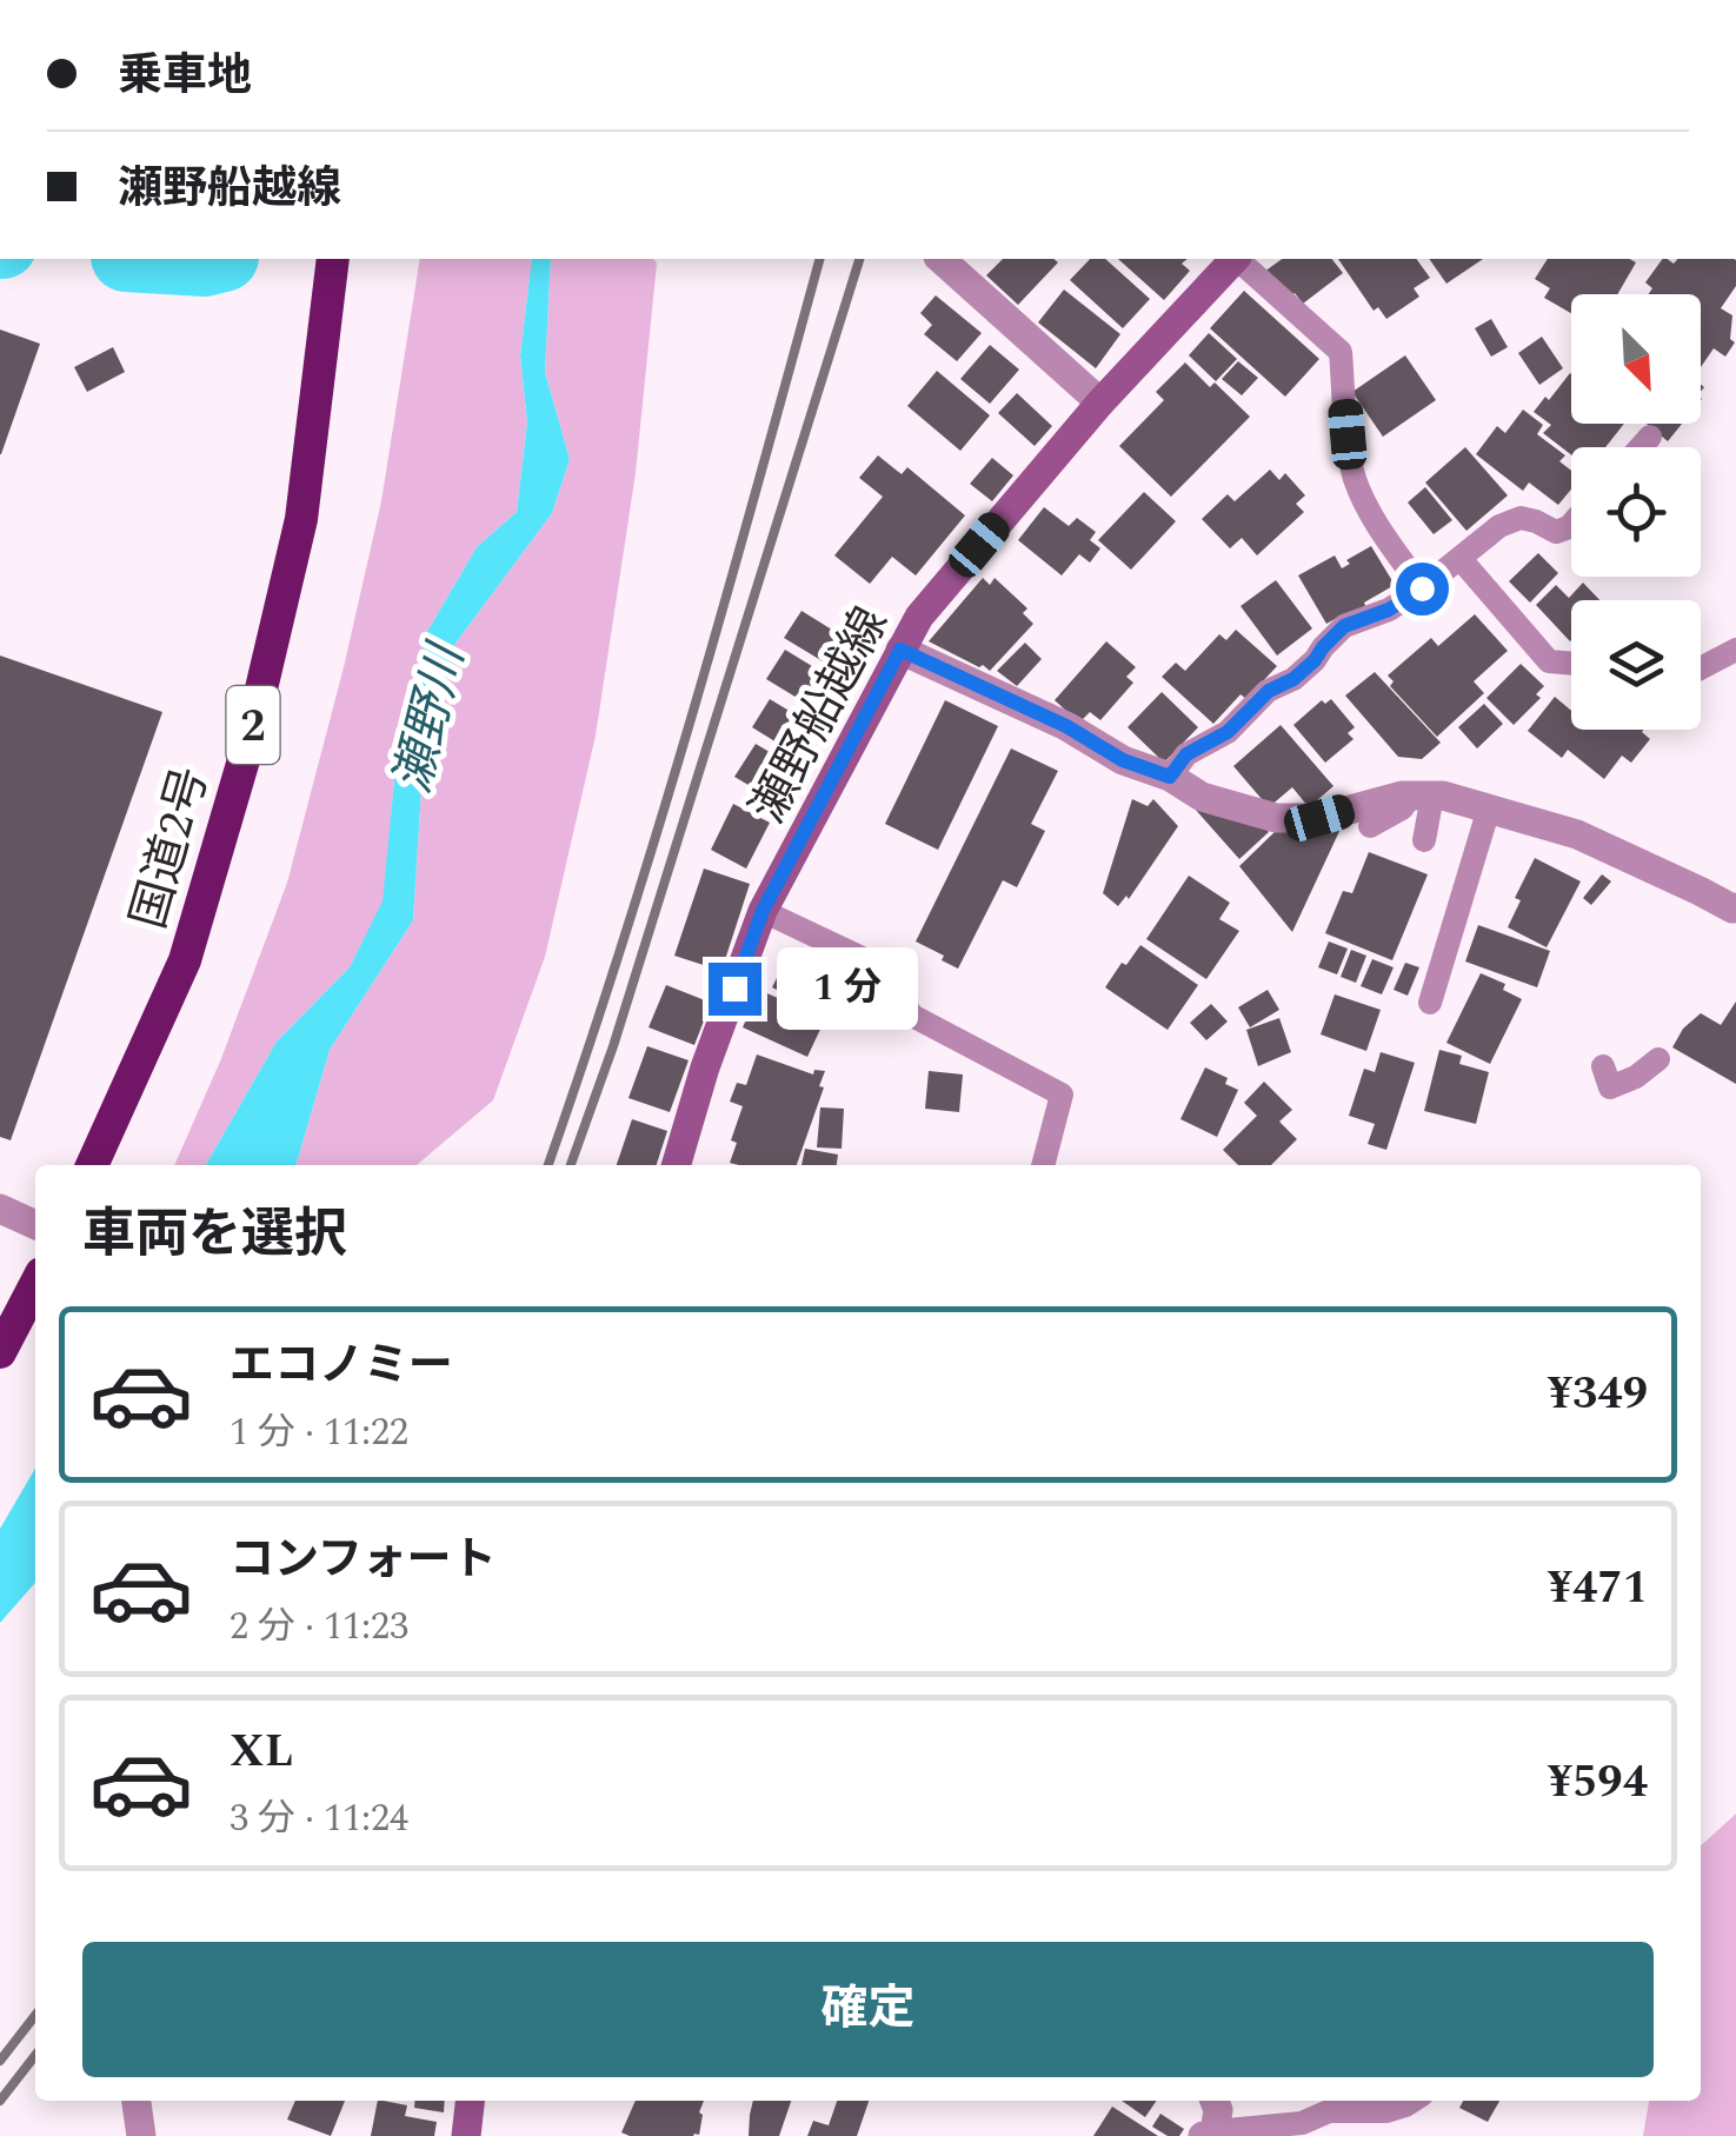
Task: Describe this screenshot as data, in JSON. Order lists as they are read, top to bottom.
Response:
{
  "streets": {
    "highway": ["2", "国道2号"],
    "main road": ["瀬野船越線"]
  },
  "water": ["瀬野川"],
  "north": "bottom right",
  "page": {
    "banner": ["乗車地", "瀬野船越線"],
    "bubble": "1 分",
    "heading": "車両を選択",
    "list": [
      {
        "name": "エコノミー",
        "note": "1 分 · 11:22",
        "value": "¥349"
      },
      {
        "name": "コンフォート",
        "note": "2 分 · 11:23",
        "value": "¥471"
      },
      {
        "name": "XL",
        "note": "3 分 · 11:24",
        "value": "¥594"
      }
    ],
    "buttons": "確定"
  }
}
